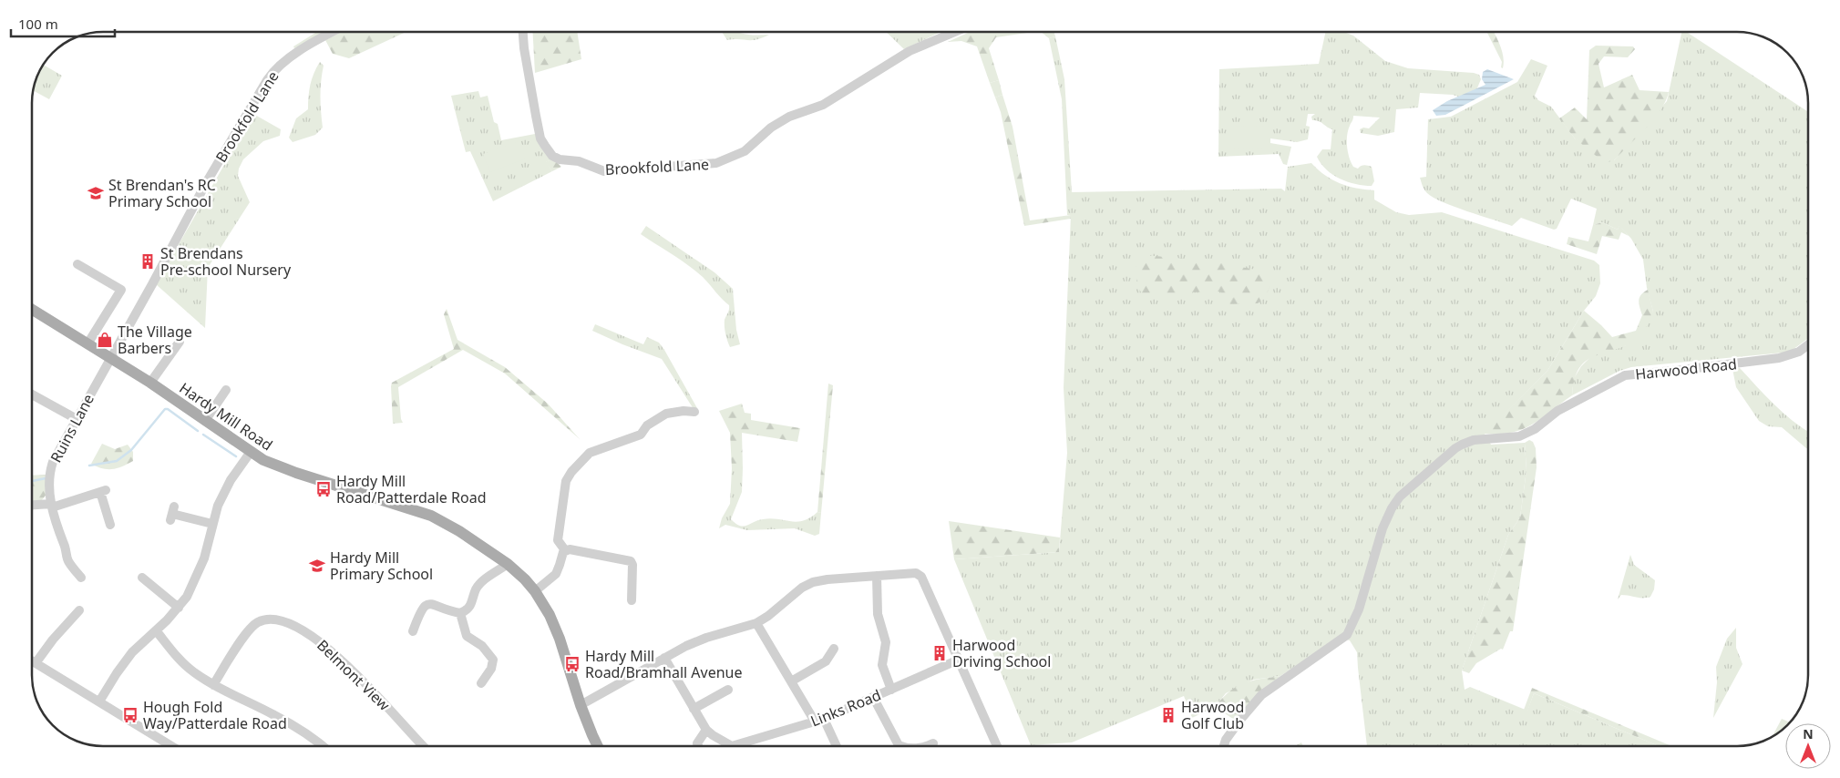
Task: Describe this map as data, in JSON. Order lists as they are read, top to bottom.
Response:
{
  "streets": {
    "main road": ["Hardy Mill Road"],
    "street": [
      "Brookfold Lane",
      "Harwood Road",
      "Ruins Lane",
      "Belmont View",
      "Links Road"
    ]
  },
  "crossings": [
    ["Brookfold Lane", "Hardy Mill Road"],
    ["Brookfold Lane", "Ruins Lane"],
    ["Hardy Mill Road", "Ruins Lane"]
  ],
  "places": {
    "school or university": ["St Brendan's RC Primary School", "Hardy Mill Primary School"],
    "building": ["St Brendans Pre-school Nursery", "Harwood Driving School", "Harwood Golf Club"],
    "shop": ["The Village Barbers"],
    "bus stop": ["Hardy Mill Road/Patterdale Road", "Hardy Mill Road/Bramhall Avenue", "Hough Fold Way/Patterdale Road"]
  },
  "scale_bar": "100 m",
  "north": "top"
}
